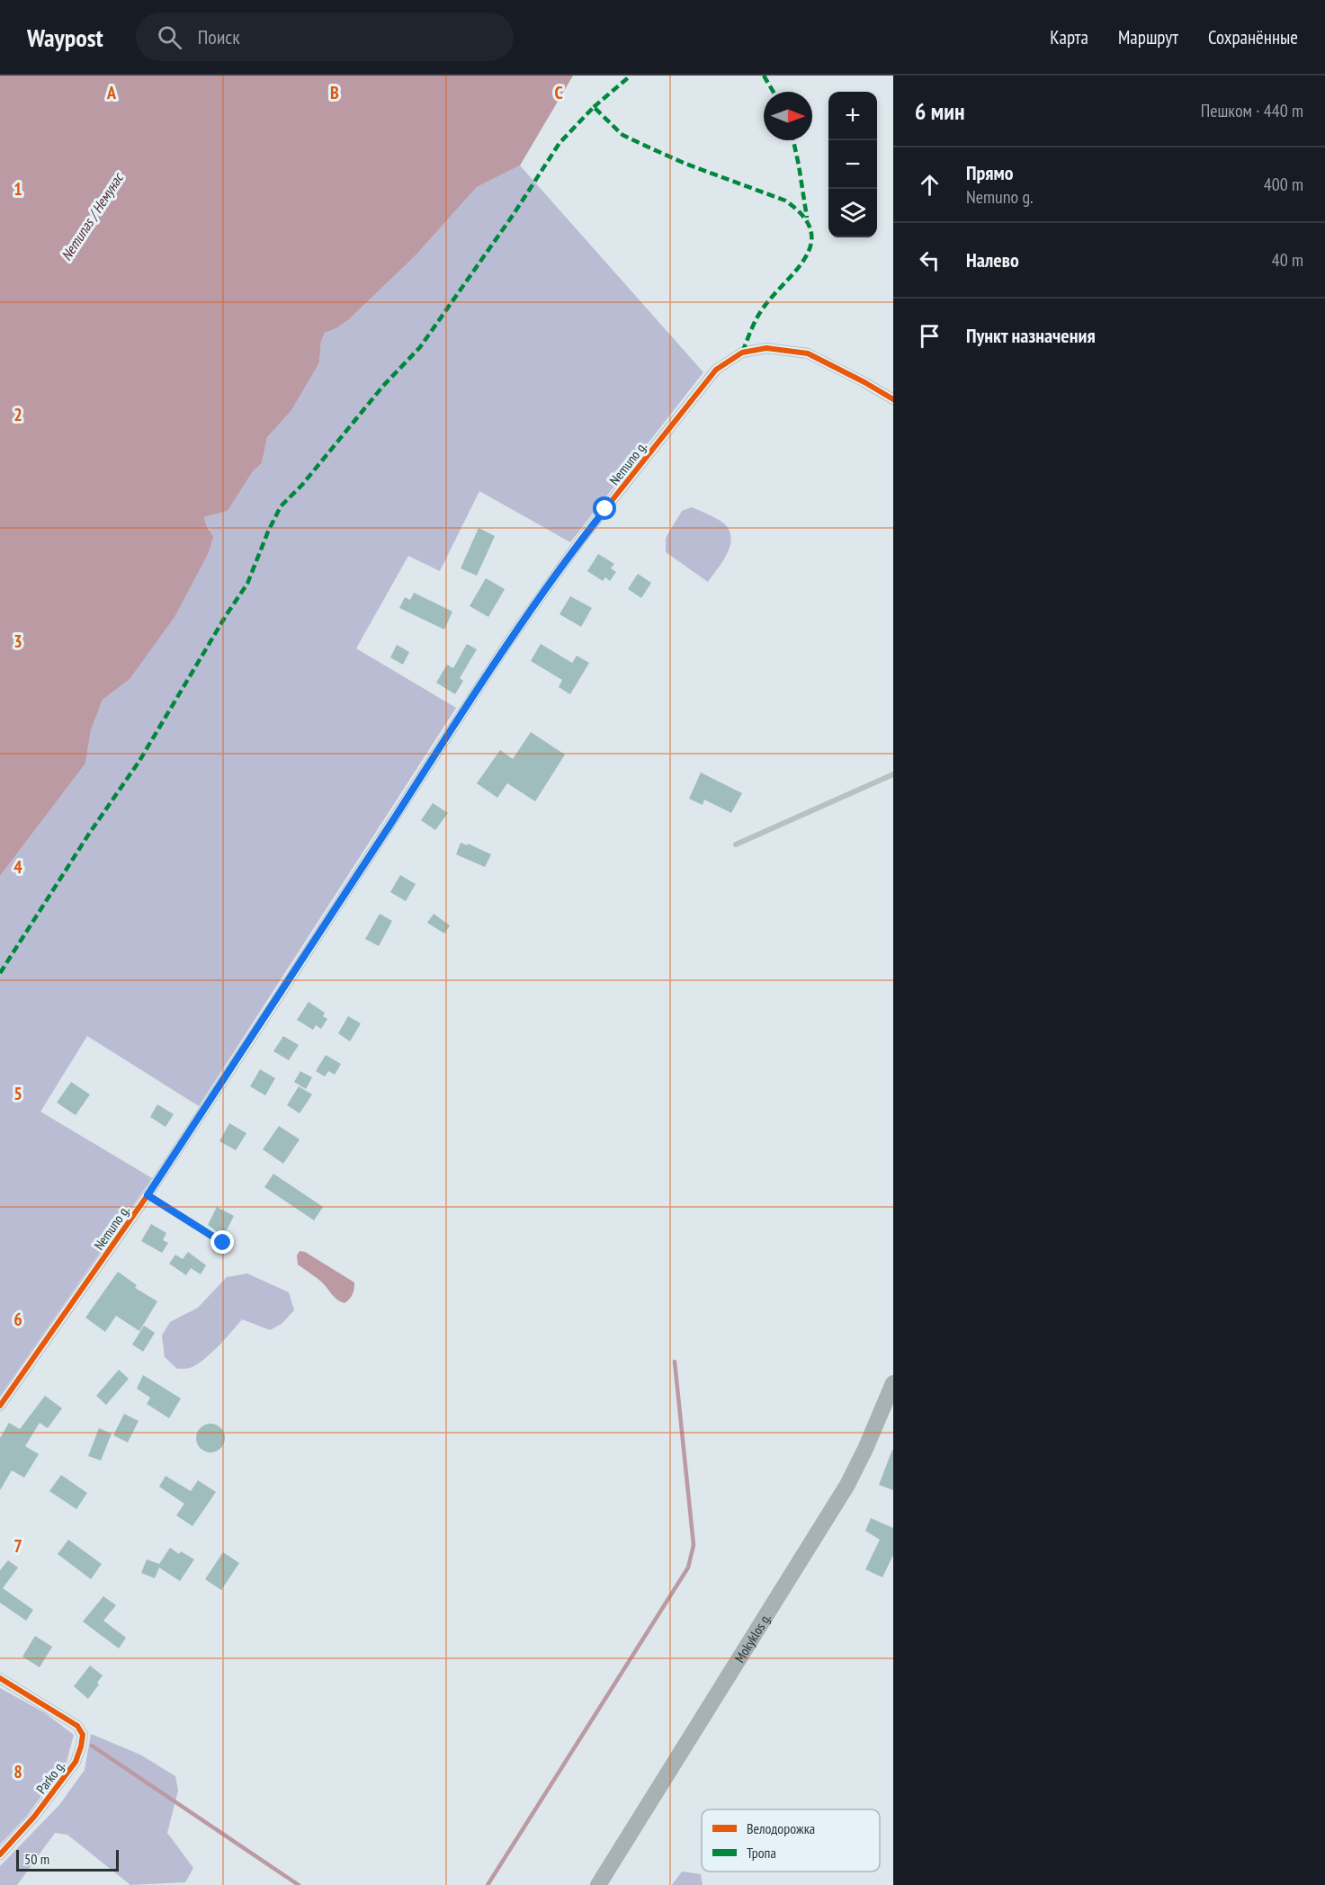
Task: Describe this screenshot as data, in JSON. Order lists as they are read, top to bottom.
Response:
{
  "streets": {
    "main road": ["Mokyklos g."],
    "street": ["Nemuno g.", "Parko g."]
  },
  "water": ["Nemunas / Немунас"],
  "legend": ["Велодорожка", "Тропа"],
  "scale_bar": "50 m",
  "north": "right",
  "page": {
    "header": "Waypost",
    "search": "Поиск",
    "nav": ["Карта", "Маршрут", "Сохранённые"],
    "heading": ["6 мин", "Пешком · 440 m"],
    "map_buttons": ["+", "−"],
    "list": [
      ["Прямо", "Nemuno g.", "400 m"],
      ["Налево", "40 m"],
      "Пункт назначения"
    ],
    "scale": "50 m"
  },
  "grid": {
    "columns": ["A", "B", "C"],
    "rows": [
      "1",
      "2",
      "3",
      "4",
      "5",
      "6",
      "7",
      "8"
    ]
  }
}
